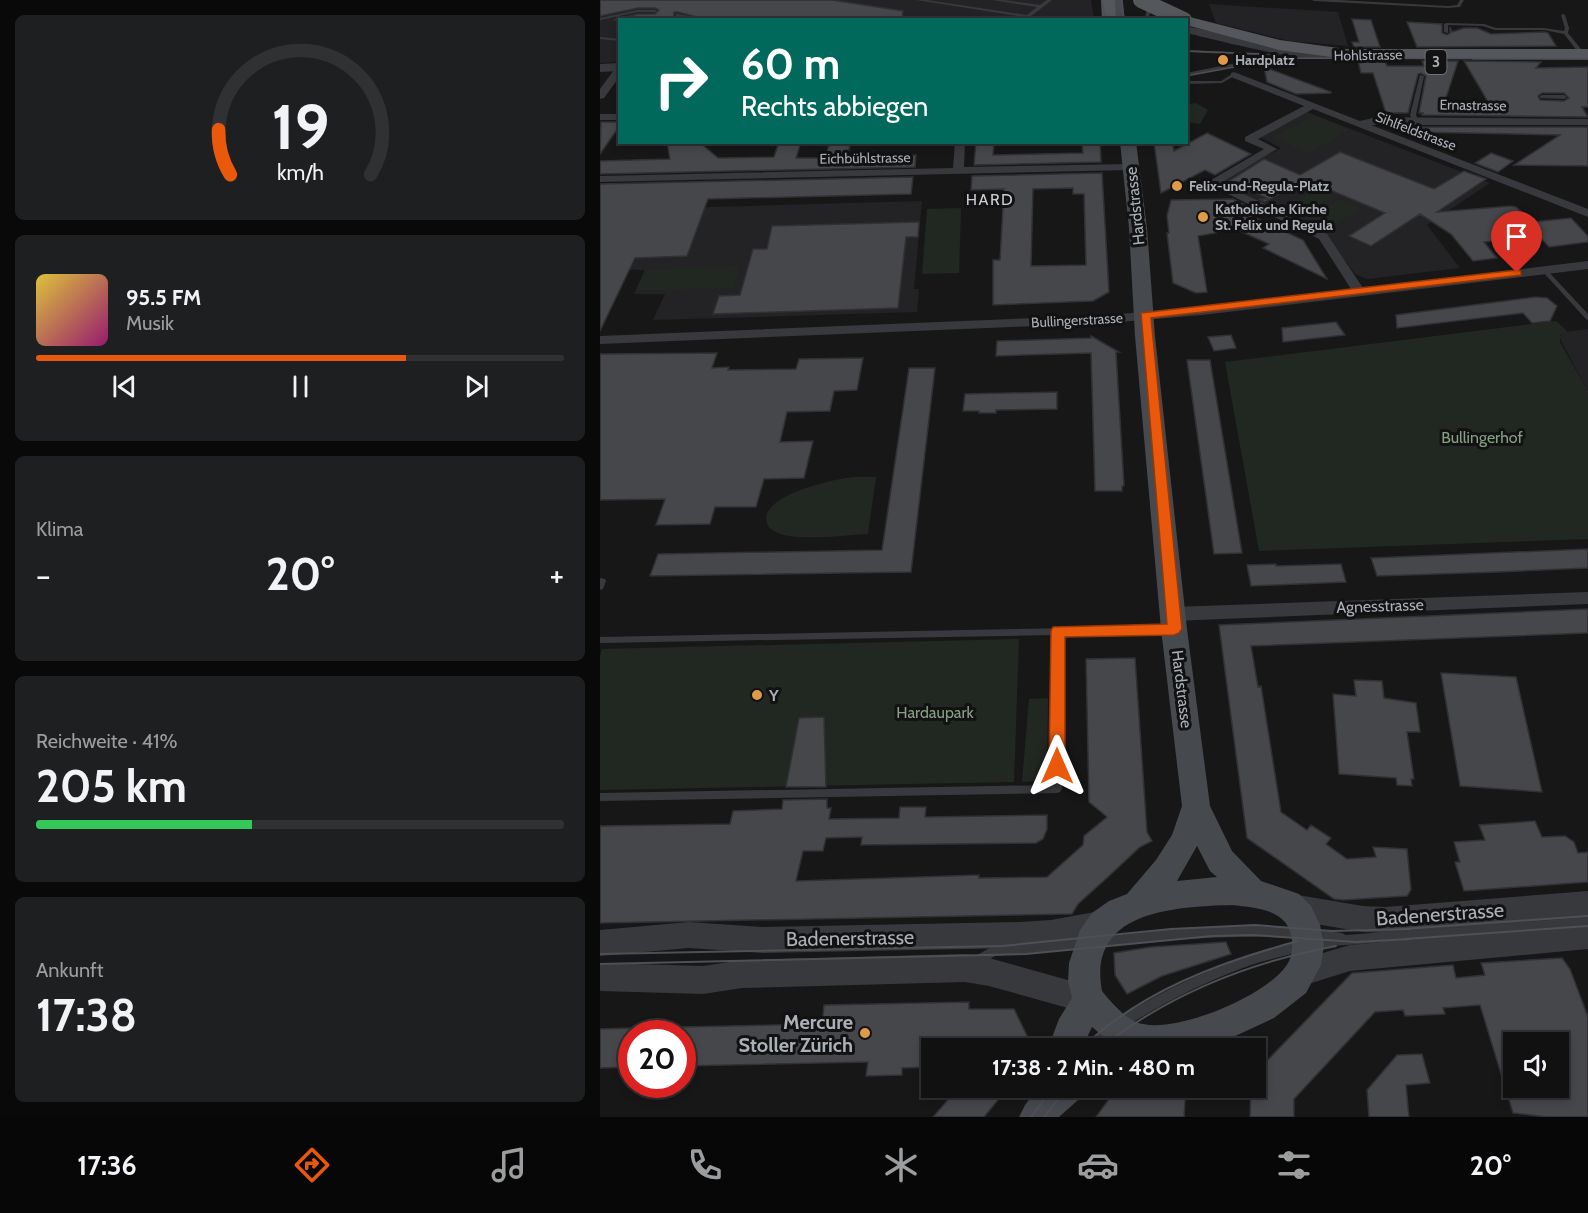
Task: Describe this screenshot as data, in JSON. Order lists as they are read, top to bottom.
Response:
{
  "streets": {
    "main road": ["Hohlstrasse", "3", "Hardstrasse"],
    "street": [
      "Ernastrasse",
      "Sihlfeldstrasse",
      "Eichbühlstrasse",
      "Bullingerstrasse",
      "Agnesstrasse",
      "Badenerstrasse"
    ]
  },
  "crossings": [
    ["Hohlstrasse", "3"],
    ["Ernastrasse", "Sihlfeldstrasse"],
    ["Eichbühlstrasse", "Hardstrasse"],
    ["Hardstrasse", "Bullingerstrasse"],
    ["Hardstrasse", "Agnesstrasse"]
  ],
  "districts": ["HARD"],
  "parks": ["Bullingerhof", "Hardaupark"],
  "places": [
    "Hardplatz",
    "Felix-und-Regula-Platz",
    "Katholische Kirche St. Felix und Regula",
    "Y",
    "Mercure Stoller Zürich"
  ],
  "page": {
    "turn": ["60 m", "Rechts abbiegen"],
    "song": ["95.5 FM", "Musik"],
    "tile": [
      "Klima",
      ["Reichweite · 41%", "205 km"],
      ["Ankunft", "17:38"]
    ],
    "heat": ["−", "20°", "+"],
    "limit": "20",
    "trip": "17:38 · 2 Min. · 480 m",
    "tabs": ["17:36", "20°"],
    "gauge": ["19", "km/h"]
  }
}
